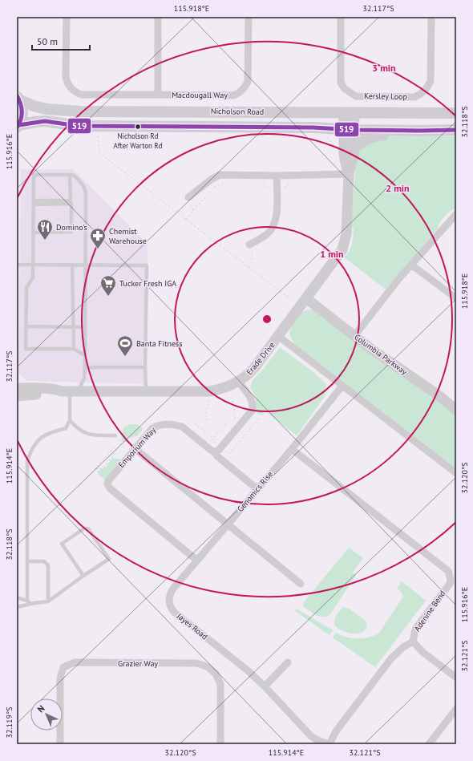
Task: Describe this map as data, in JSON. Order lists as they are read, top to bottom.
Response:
{
  "streets": {
    "main road": ["Nicholson Road"],
    "street": [
      "Macdougall Way",
      "Kersley Loop",
      "Columbia Parkway",
      "Erade Drive",
      "Emporium Way",
      "Genomics Rise",
      "Adenine Bend",
      "Jayes Road",
      "Grazier Way"
    ]
  },
  "crossings": [
    ["Nicholson Road", "Erade Drive"],
    ["Columbia Parkway", "Erade Drive"],
    ["Emporium Way", "Genomics Rise"],
    ["Emporium Way", "Jayes Road"],
    ["Genomics Rise", "Adenine Bend"],
    ["Genomics Rise", "Jayes Road"],
    ["Adenine Bend", "Jayes Road"]
  ],
  "places": {
    "other": ["Nicholson Rd After Warton Rd"],
    "restaurant": ["Domino's"],
    "pharmacy": ["Chemist Warehouse"],
    "supermarket": ["Tucker Fresh IGA"],
    "sports": ["Banta Fitness"]
  },
  "lines": ["transit line 519"],
  "scale_bar": "50 m",
  "north": "top left",
  "coordinates": [
    "115.918°E",
    "32.117°S",
    "32.118°S",
    "115.916°E",
    "115.914°E",
    "32.120°S",
    "32.121°S",
    "32.119°S"
  ],
  "rings": ["3 min", "2 min", "1 min"]
}
